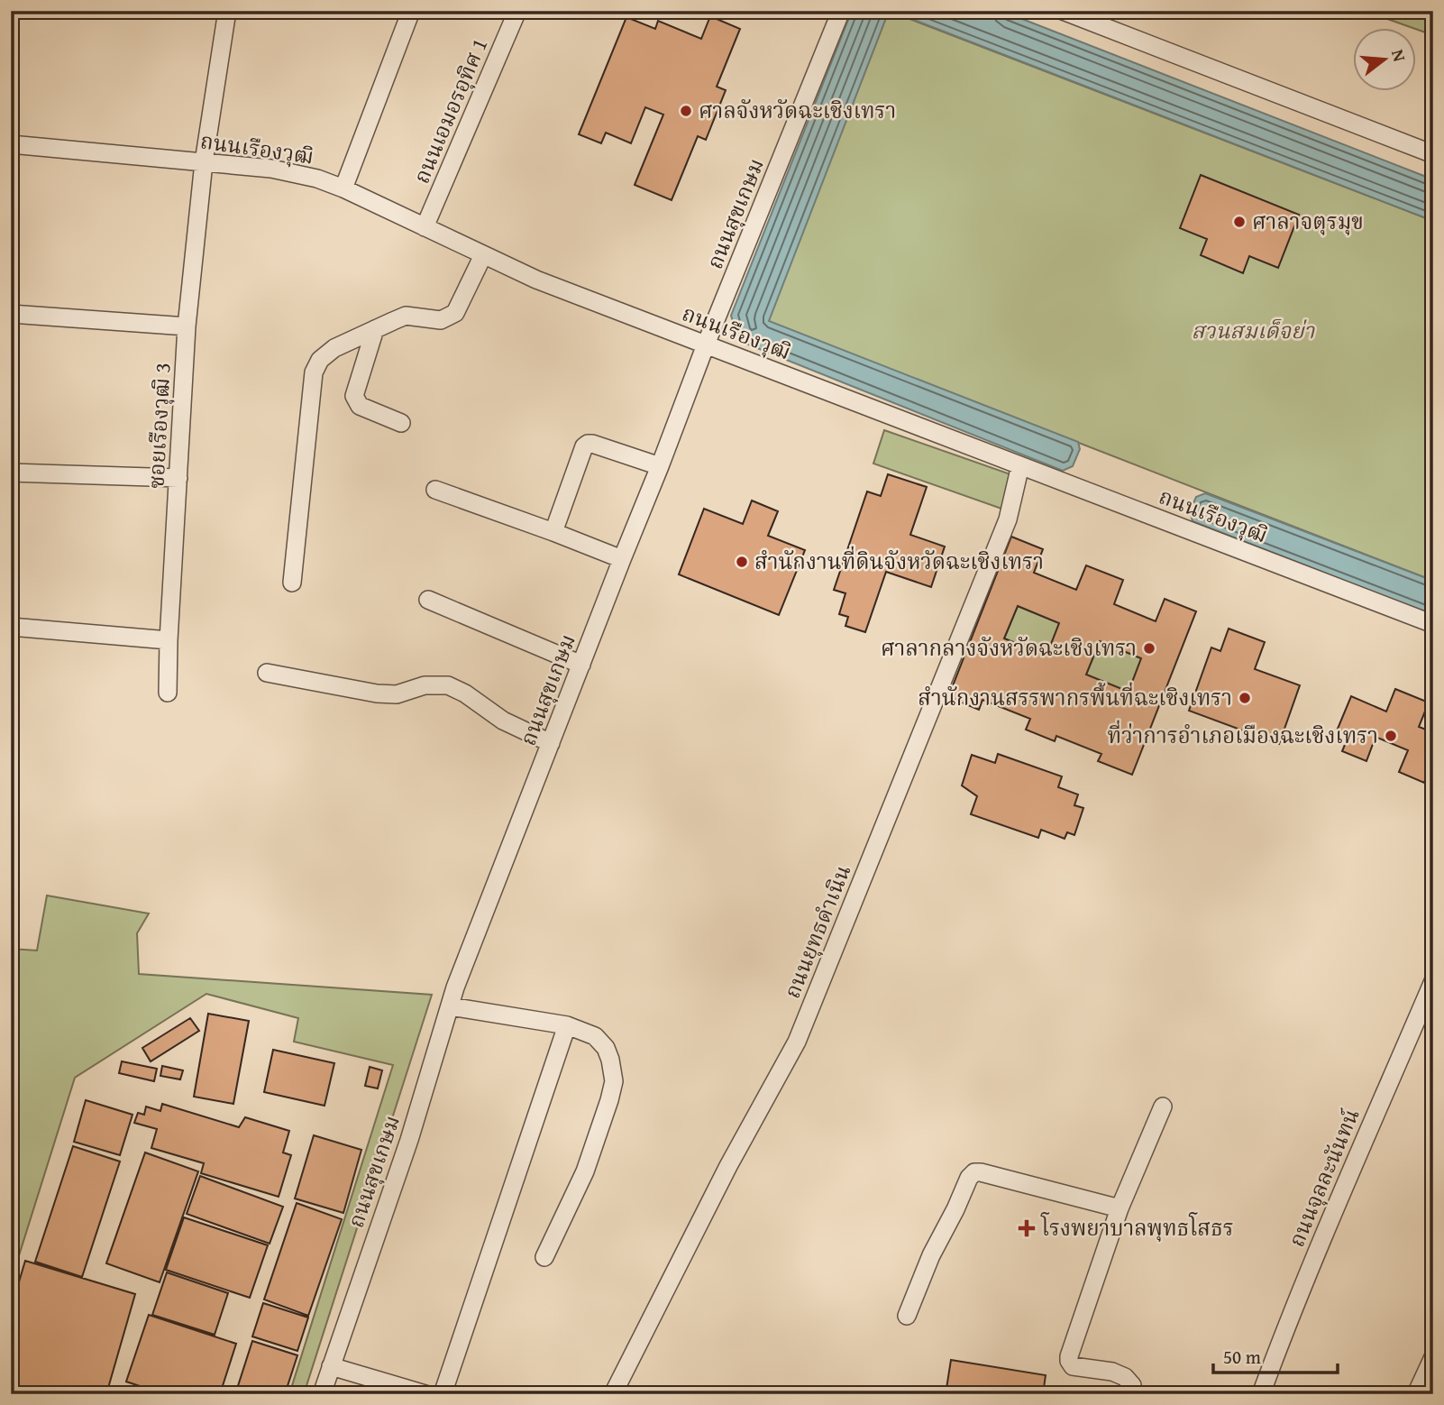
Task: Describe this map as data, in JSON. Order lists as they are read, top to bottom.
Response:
{
  "streets": {
    "street": [
      "ถนนเอมอรอุทิศ 1",
      "ถนนเรืองวุฒิ",
      "ถนนสุขเกษม",
      "ซอยเรืองวุฒิ 3",
      "ถนนยุทธดำเนิน",
      "ถนนจุลละนันทน์"
    ]
  },
  "crossings": [
    ["ถนนเอมอรอุทิศ 1", "ถนนเรืองวุฒิ"],
    ["ถนนเรืองวุฒิ", "ถนนสุขเกษม"],
    ["ถนนเรืองวุฒิ", "ซอยเรืองวุฒิ 3"],
    ["ถนนเรืองวุฒิ", "ถนนยุทธดำเนิน"]
  ],
  "parks": ["สวนสมเด็จย่า"],
  "places": {
    "other": [
      "ศาลจังหวัดฉะเชิงเทรา",
      "ศาลาจตุรมุข",
      "สำนักงานที่ดินจังหวัดฉะเชิงเทรา",
      "ศาลากลางจังหวัดฉะเชิงเทรา",
      "สำนักงานสรรพากรพื้นที่ฉะเชิงเทรา",
      "ที่ว่าการอำเภอเมืองฉะเชิงเทรา"
    ],
    "health": ["โรงพยาบาลพุทธโสธร"]
  },
  "scale_bar": "50 m",
  "north": "right"
}
